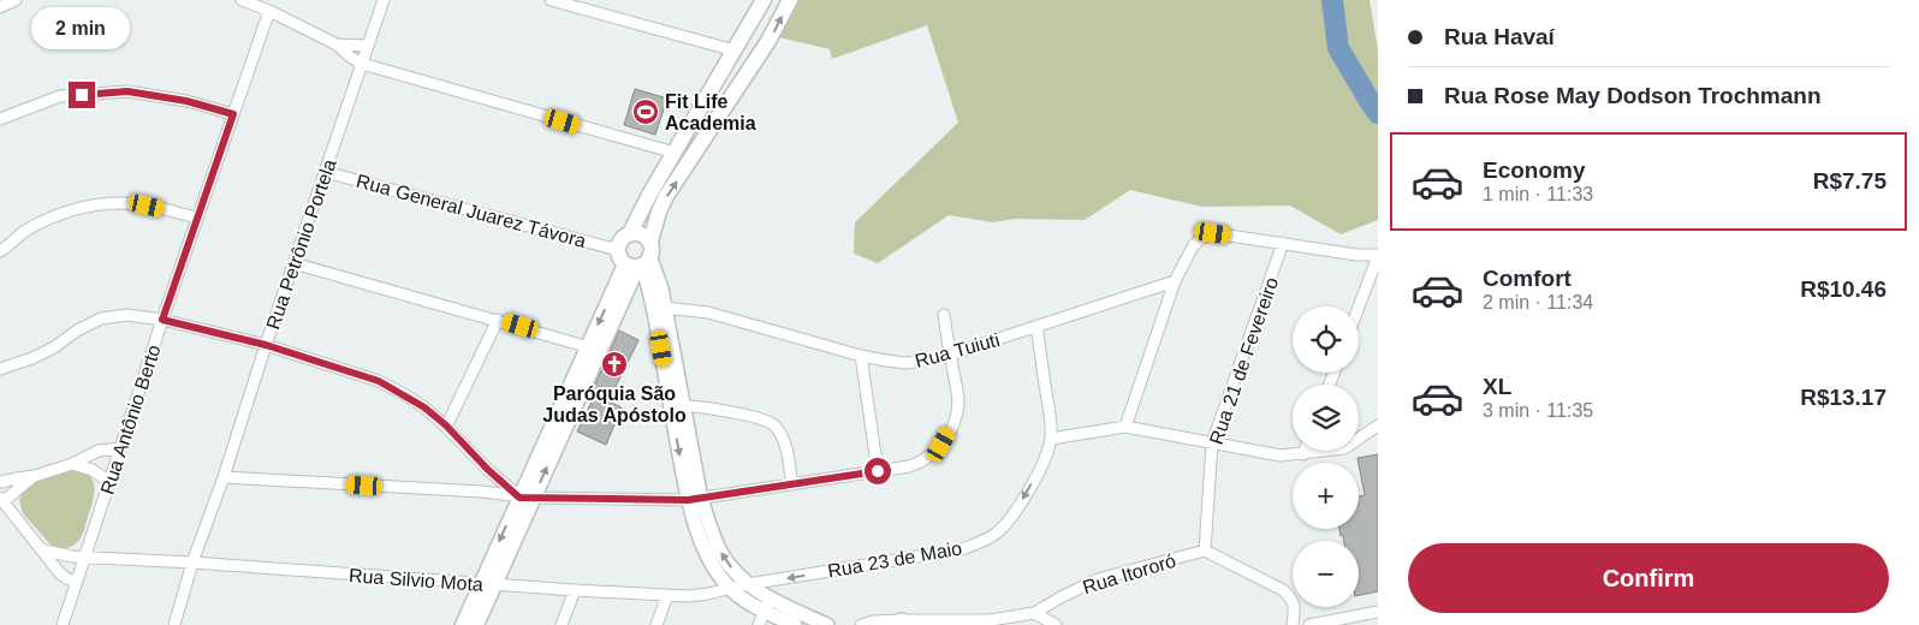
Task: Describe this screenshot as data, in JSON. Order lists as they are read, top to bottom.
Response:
{
  "streets": {
    "street": [
      "Rua General Juarez Távora",
      "Rua Petrônio Portela",
      "Rua Tuiuti",
      "Rua 21 de Fevereiro",
      "Rua Antônio Berto",
      "Rua 23 de Maio",
      "Rua Itororó",
      "Rua Silvio Mota"
    ]
  },
  "crossings": [
    ["Rua General Juarez Távora", "Rua Petrônio Portela"],
    ["Rua Petrônio Portela", "Rua Silvio Mota"],
    ["Rua Tuiuti", "Rua 23 de Maio"],
    ["Rua 21 de Fevereiro", "Rua Itororó"],
    ["Rua Antônio Berto", "Rua Silvio Mota"],
    ["Rua 23 de Maio", "Rua Silvio Mota"]
  ],
  "places": {
    "sports": ["Fit Life Academia"],
    "church": ["Paróquia São Judas Apóstolo"]
  },
  "page": {
    "banner": ["Rua Havaí", "Rua Rose May Dodson Trochmann"],
    "bubble": "2 min",
    "list": [
      {
        "name": "Economy",
        "note": "1 min · 11:33",
        "value": "R$7.75"
      },
      {
        "name": "Comfort",
        "note": "2 min · 11:34",
        "value": "R$10.46"
      },
      {
        "name": "XL",
        "note": "3 min · 11:35",
        "value": "R$13.17"
      }
    ],
    "map_buttons": ["+", "−"],
    "buttons": "Confirm"
  }
}
